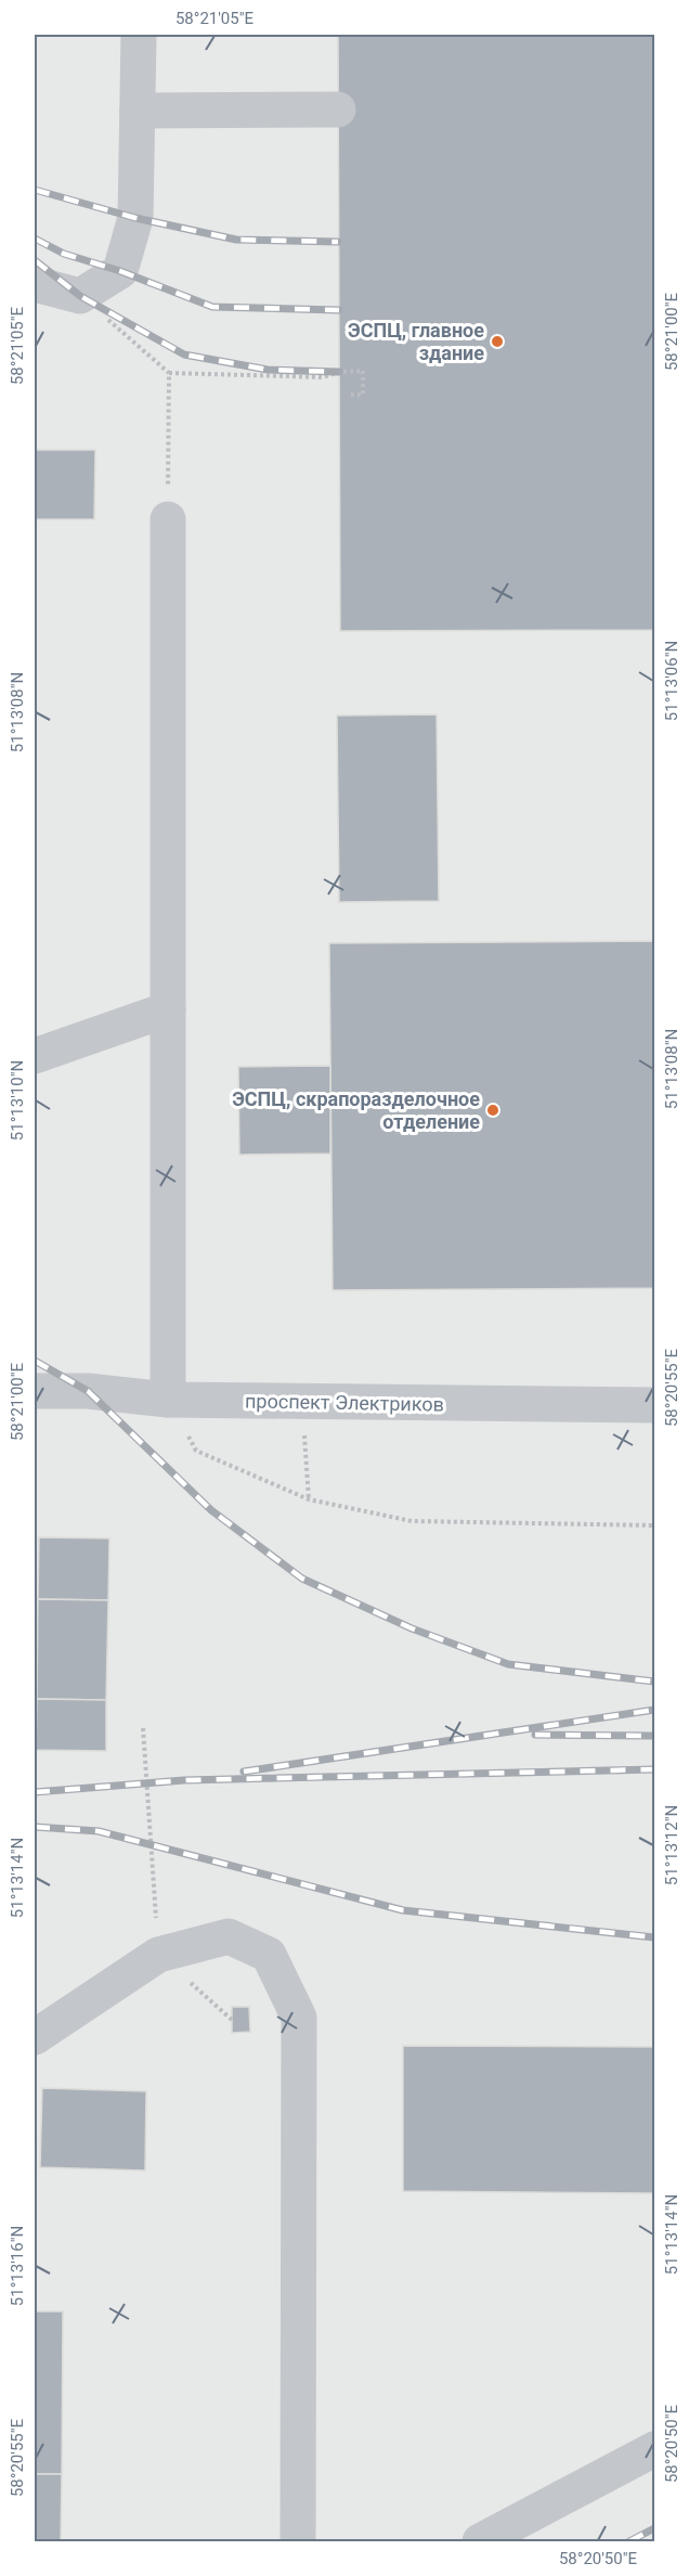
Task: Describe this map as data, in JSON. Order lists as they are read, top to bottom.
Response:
{
  "streets": {
    "street": ["проспект Электриков"]
  },
  "places": ["ЭСПЦ, главное здание", "ЭСПЦ, скрапоразделочное отделение"],
  "coordinates": [
    "58°21'05\"E",
    "58°21'00\"E",
    "51°13'06\"N",
    "51°13'08\"N",
    "51°13'10\"N",
    "58°20'55\"E",
    "51°13'12\"N",
    "51°13'14\"N",
    "51°13'16\"N",
    "58°20'50\"E"
  ]
}
